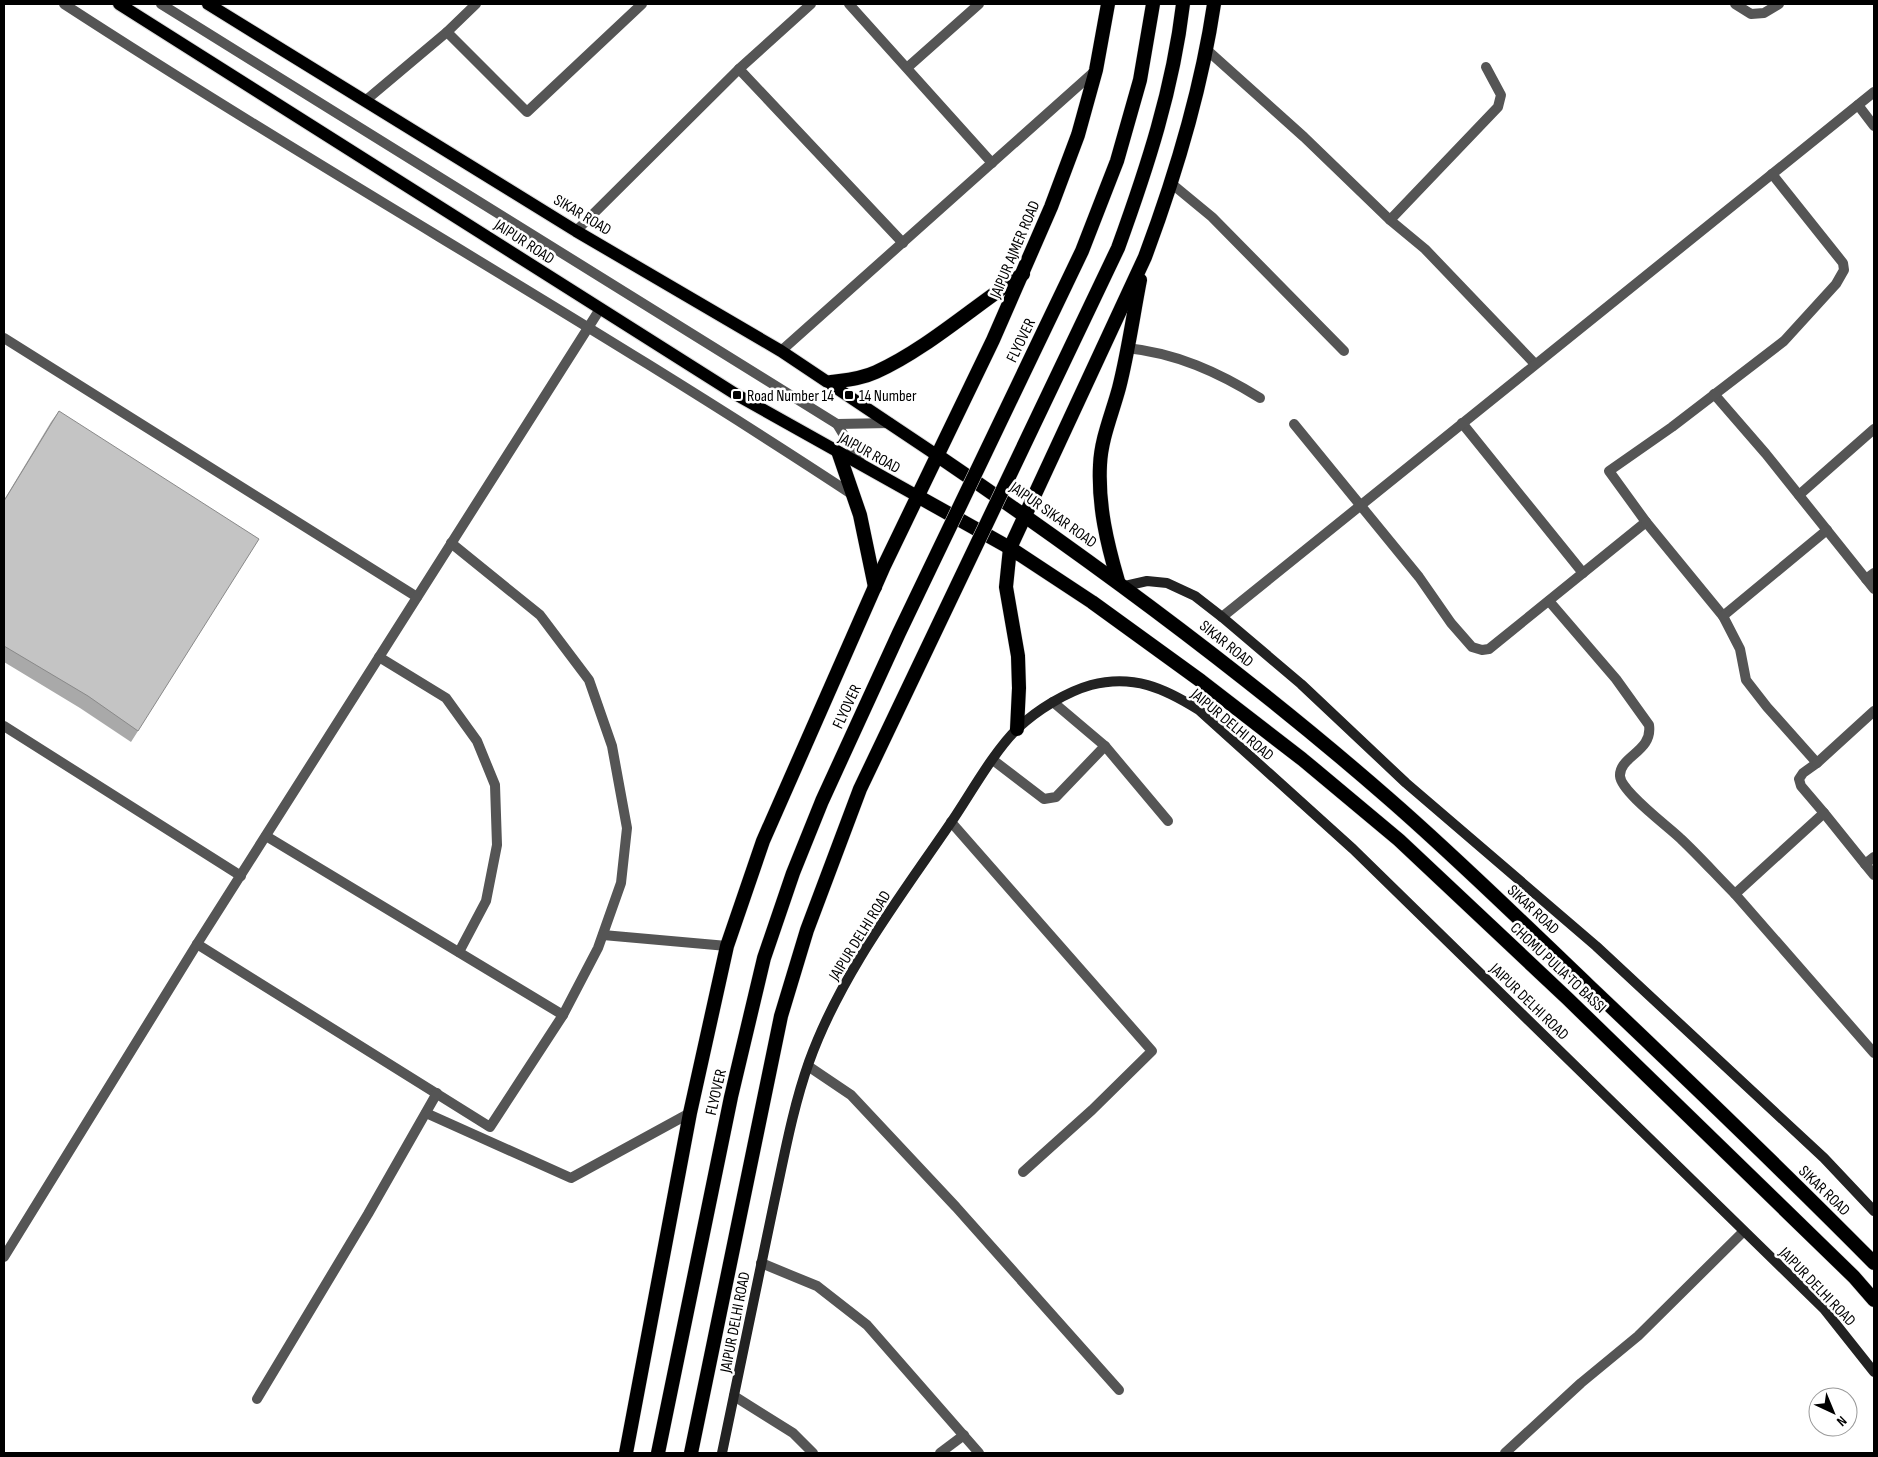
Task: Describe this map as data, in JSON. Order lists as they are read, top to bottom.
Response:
{
  "streets": {
    "highway": [
      "SIKAR ROAD",
      "JAIPUR AJMER ROAD",
      "FLYOVER",
      "JAIPUR SIKAR ROAD",
      "CHOMU PULIA TO BASSI"
    ],
    "main road": ["JAIPUR ROAD", "JAIPUR DELHI ROAD"]
  },
  "crossings": [
    ["SIKAR ROAD", "JAIPUR AJMER ROAD"],
    ["SIKAR ROAD", "JAIPUR SIKAR ROAD"],
    ["JAIPUR ROAD", "JAIPUR AJMER ROAD"],
    ["JAIPUR ROAD", "CHOMU PULIA TO BASSI"],
    ["JAIPUR AJMER ROAD", "JAIPUR SIKAR ROAD"],
    ["JAIPUR AJMER ROAD", "CHOMU PULIA TO BASSI"]
  ],
  "places": {
    "transit": ["Road Number 14", "14 Number"]
  },
  "north": "bottom right"
}
